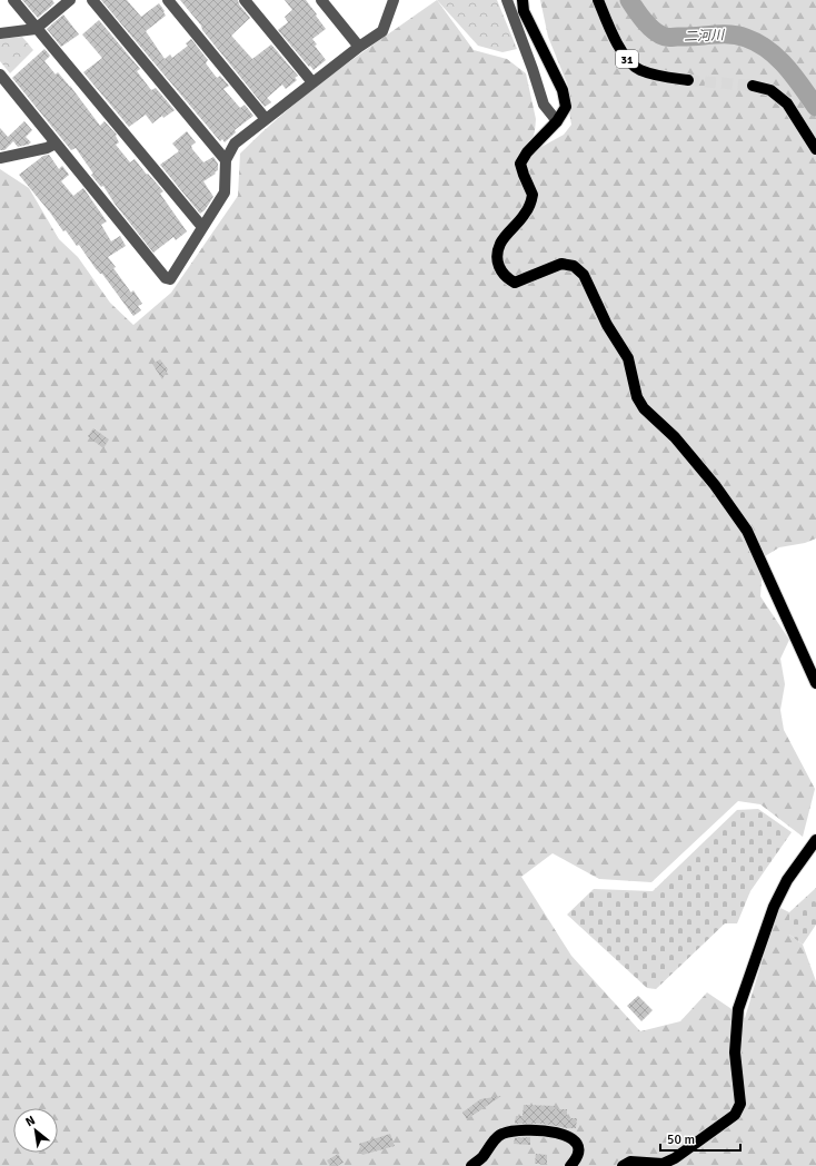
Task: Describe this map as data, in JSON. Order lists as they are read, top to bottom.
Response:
{
  "streets": {
    "main road": ["31"]
  },
  "water": ["二河川"],
  "scale_bar": "50 m",
  "north": "top left"
}
